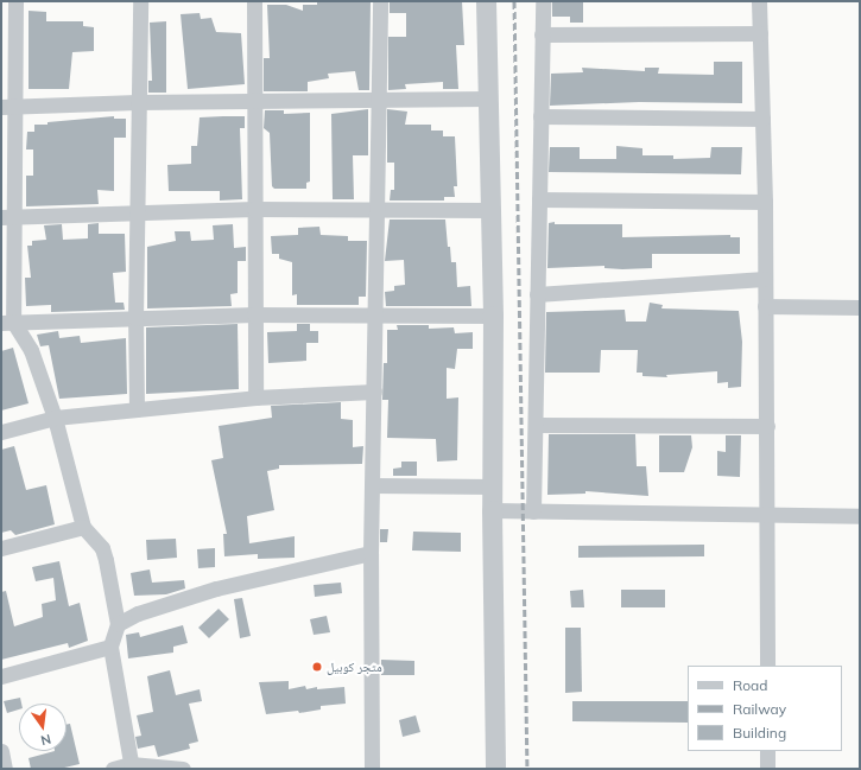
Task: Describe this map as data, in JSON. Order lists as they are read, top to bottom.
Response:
{
  "places": ["متجر كوبيل"],
  "legend": ["Road", "Railway", "Building"],
  "north": "bottom"
}
